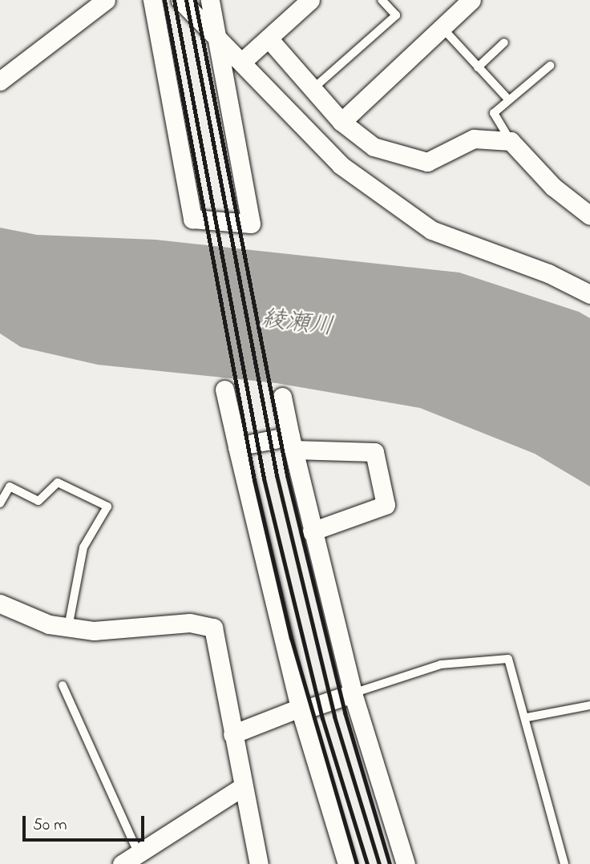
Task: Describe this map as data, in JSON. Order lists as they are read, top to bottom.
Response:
{
  "water": ["綾瀬川"],
  "scale_bar": "50 m"
}
